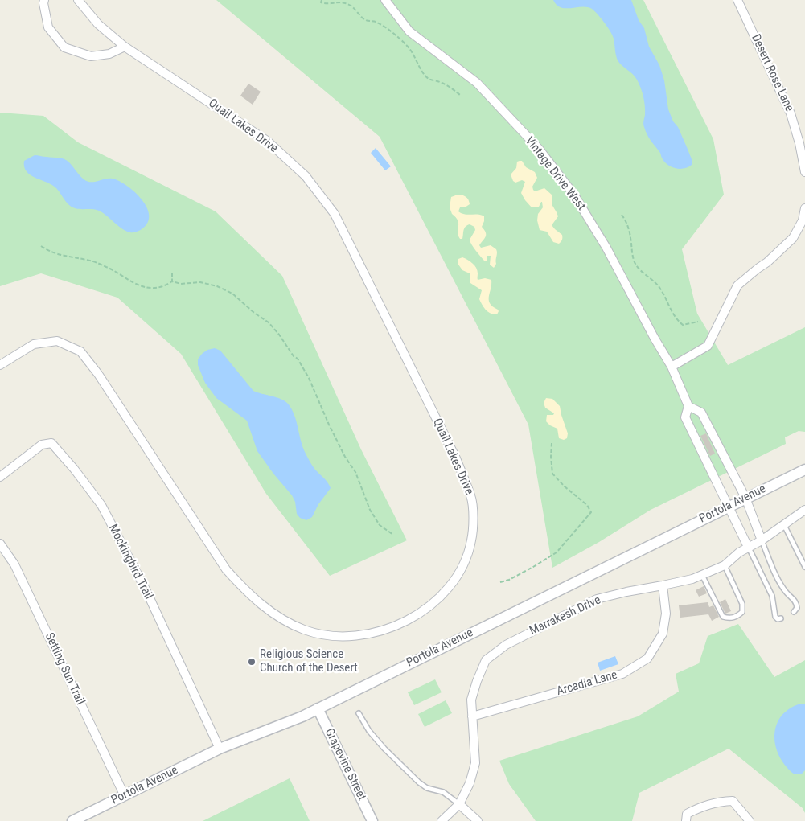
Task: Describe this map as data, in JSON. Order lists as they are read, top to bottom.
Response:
{
  "streets": {
    "street": [
      "Desert Rose Lane",
      "Quail Lakes Drive",
      "Vintage Drive West",
      "Portola Avenue",
      "Mockingbird Trail",
      "Marrakesh Drive",
      "Setting Sun Trail",
      "Arcadia Lane",
      "Grapevine Street"
    ]
  },
  "crossings": [
    ["Vintage Drive West", "Portola Avenue"],
    ["Vintage Drive West", "Marrakesh Drive"],
    ["Portola Avenue", "Mockingbird Trail"],
    ["Portola Avenue", "Setting Sun Trail"],
    ["Portola Avenue", "Grapevine Street"],
    ["Marrakesh Drive", "Arcadia Lane"]
  ],
  "places": ["Religious Science Church of the Desert"]
}
